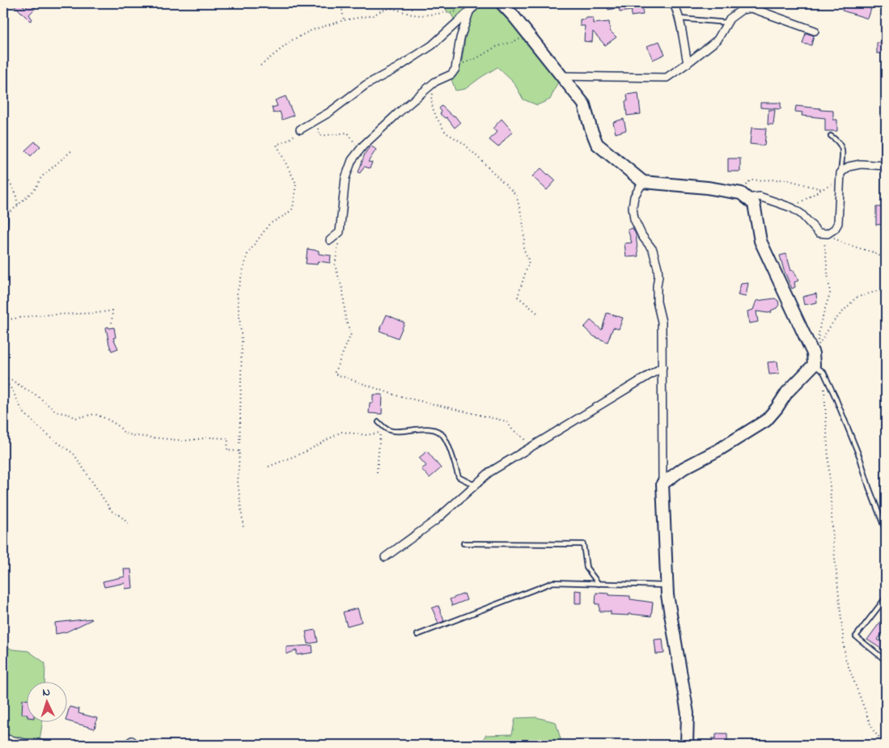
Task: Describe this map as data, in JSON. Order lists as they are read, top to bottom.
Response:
{
  "north": "top"
}
